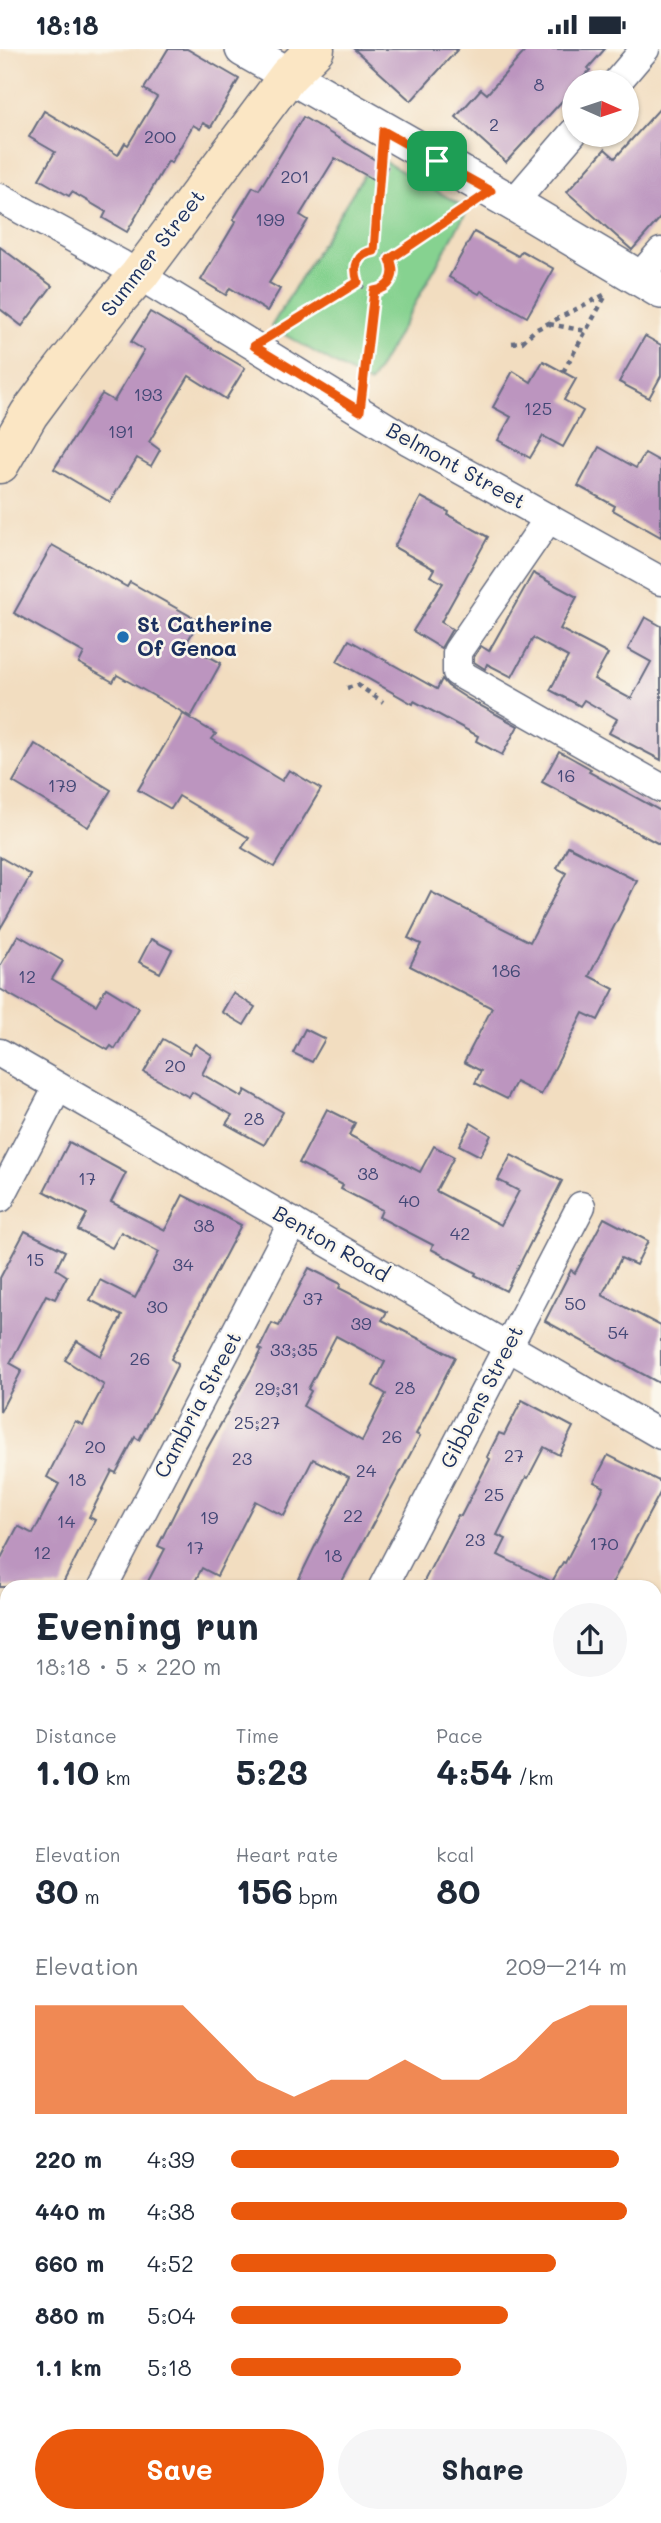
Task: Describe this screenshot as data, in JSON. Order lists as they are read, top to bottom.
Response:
{
  "streets": {
    "main road": ["Summer Street"],
    "street": [
      "Belmont Street",
      "Benton Road",
      "Gibbens Street",
      "Cambria Street"
    ]
  },
  "crossings": [
    ["Summer Street", "Belmont Street"],
    ["Benton Road", "Gibbens Street"],
    ["Benton Road", "Cambria Street"]
  ],
  "places": ["St Catherine Of Genoa"],
  "house_numbers": [
    "8",
    "2",
    "200",
    "201",
    "199",
    "193",
    "125",
    "191",
    "16",
    "179",
    "186",
    "12",
    "20",
    "28",
    "38",
    "17",
    "40",
    "38",
    "42",
    "15",
    "34",
    "37",
    "50",
    "30",
    "39",
    "54",
    "33;35",
    "26",
    "28",
    "29;31",
    "25;27",
    "26",
    "20",
    "27",
    "23",
    "24",
    "18",
    "25",
    "22",
    "19",
    "14",
    "23",
    "170",
    "17",
    "12",
    "18"
  ],
  "north": "right",
  "page": {
    "status": "18:18",
    "heading": ["Evening run", "18:18 · 5 × 220 m"],
    "stats": [
      ["Distance", "1.10 km"],
      ["Time", "5:23"],
      ["Pace", "4:54 /km"],
      ["Elevation", "30 m"],
      ["Heart rate", "156 bpm"],
      ["kcal", "80"]
    ],
    "chart": ["Elevation", "209–214 m"],
    "list": [
      {
        "name": "220 m",
        "note": "4:39"
      },
      {
        "name": "440 m",
        "note": "4:38"
      },
      {
        "name": "660 m",
        "note": "4:52"
      },
      {
        "name": "880 m",
        "note": "5:04"
      },
      {
        "name": "1.1 km",
        "note": "5:18"
      }
    ],
    "buttons": ["Save", "Share"]
  }
}
